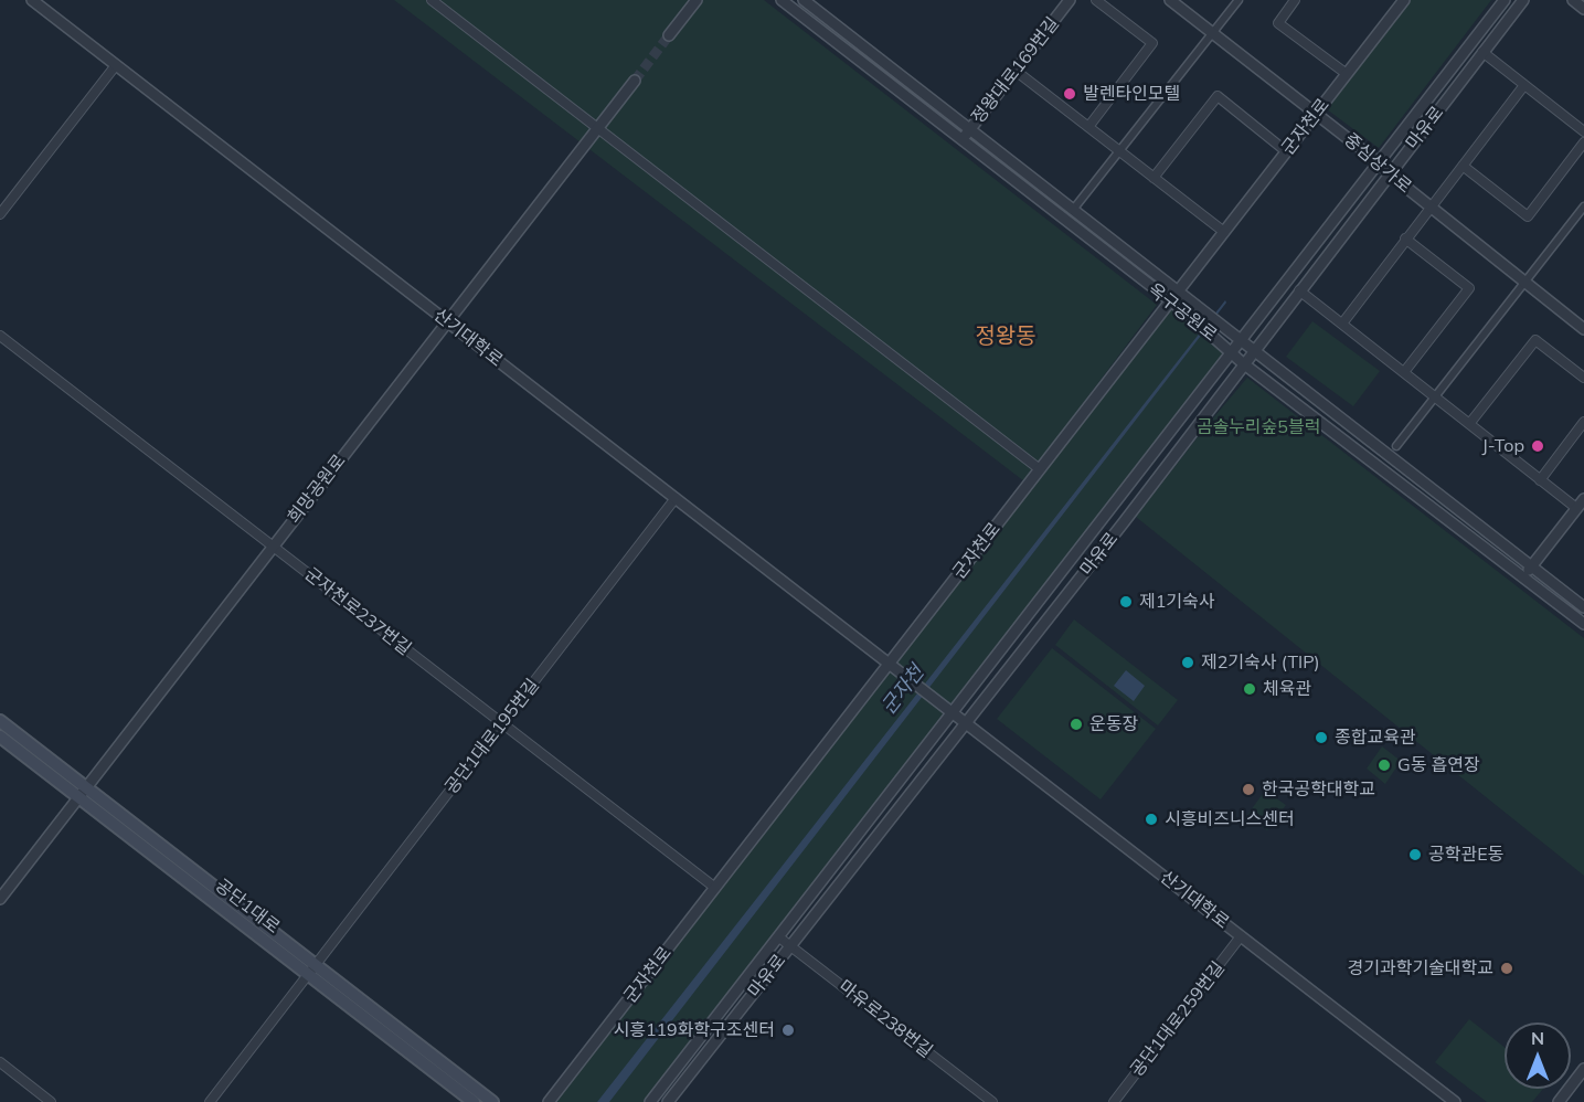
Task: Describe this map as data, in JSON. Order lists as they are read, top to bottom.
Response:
{
  "streets": {
    "main road": ["공단1대로"],
    "street": [
      "정왕대로169번길",
      "군자천로",
      "마유로",
      "중심상가로",
      "옥구공원로",
      "산기대학로",
      "희망공원로",
      "군자천로237번길",
      "공단1대로195번길",
      "마유로238번길",
      "공단1대로259번길"
    ]
  },
  "crossings": [
    ["정왕대로169번길", "옥구공원로"],
    ["군자천로", "중심상가로"],
    ["군자천로", "옥구공원로"],
    ["군자천로", "산기대학로"],
    ["군자천로", "군자천로237번길"],
    ["마유로", "중심상가로"],
    ["마유로", "옥구공원로"],
    ["마유로", "산기대학로"],
    ["마유로", "마유로238번길"],
    ["산기대학로", "희망공원로"],
    ["산기대학로", "공단1대로195번길"],
    ["산기대학로", "공단1대로259번길"],
    ["희망공원로", "군자천로237번길"],
    ["희망공원로", "공단1대로"],
    ["군자천로237번길", "공단1대로195번길"],
    ["공단1대로195번길", "공단1대로"]
  ],
  "districts": ["정왕동"],
  "water": ["군자천"],
  "parks": ["곰솔누리숲5블럭"],
  "places": [
    "발렌타인모텔",
    "J-Top",
    "제1기숙사",
    "제2기숙사 (TIP)",
    "체육관",
    "운동장",
    "종합교육관",
    "G동 흡연장",
    "한국공학대학교",
    "시흥비즈니스센터",
    "공학관E동",
    "경기과학기술대학교",
    "시흥119화학구조센터"
  ],
  "north": "top"
}
